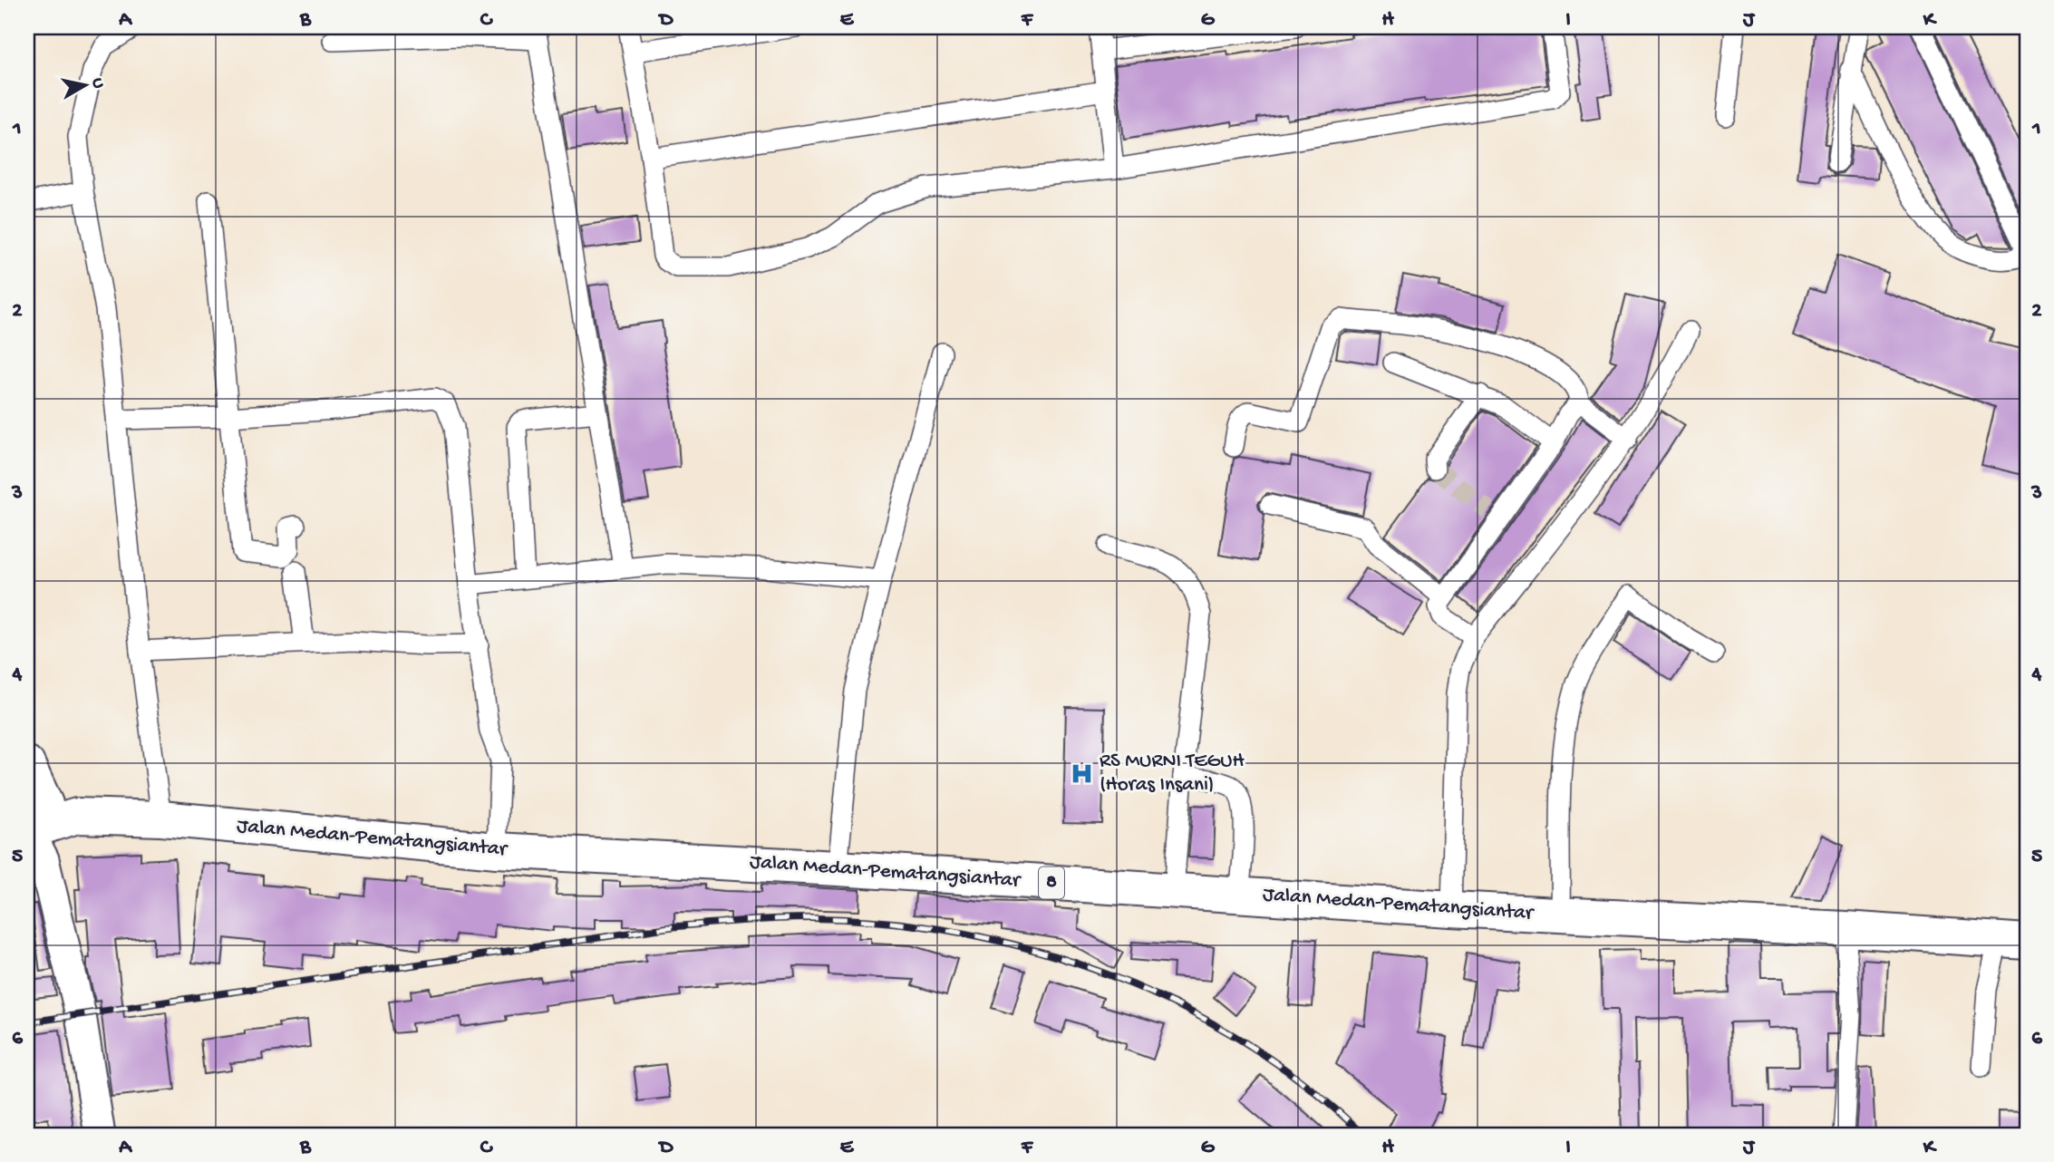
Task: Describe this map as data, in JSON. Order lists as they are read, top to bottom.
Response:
{
  "streets": {
    "highway": ["Jalan Medan-Pematangsiantar", "8"]
  },
  "places": {
    "hospital": ["RS MURNI TEGUH (Horas Insani)"]
  },
  "north": "right",
  "grid": {
    "columns": [
      "A",
      "B",
      "C",
      "D",
      "E",
      "F",
      "G",
      "H",
      "I",
      "J",
      "K"
    ],
    "rows": [
      "1",
      "2",
      "3",
      "4",
      "5",
      "6"
    ]
  }
}
